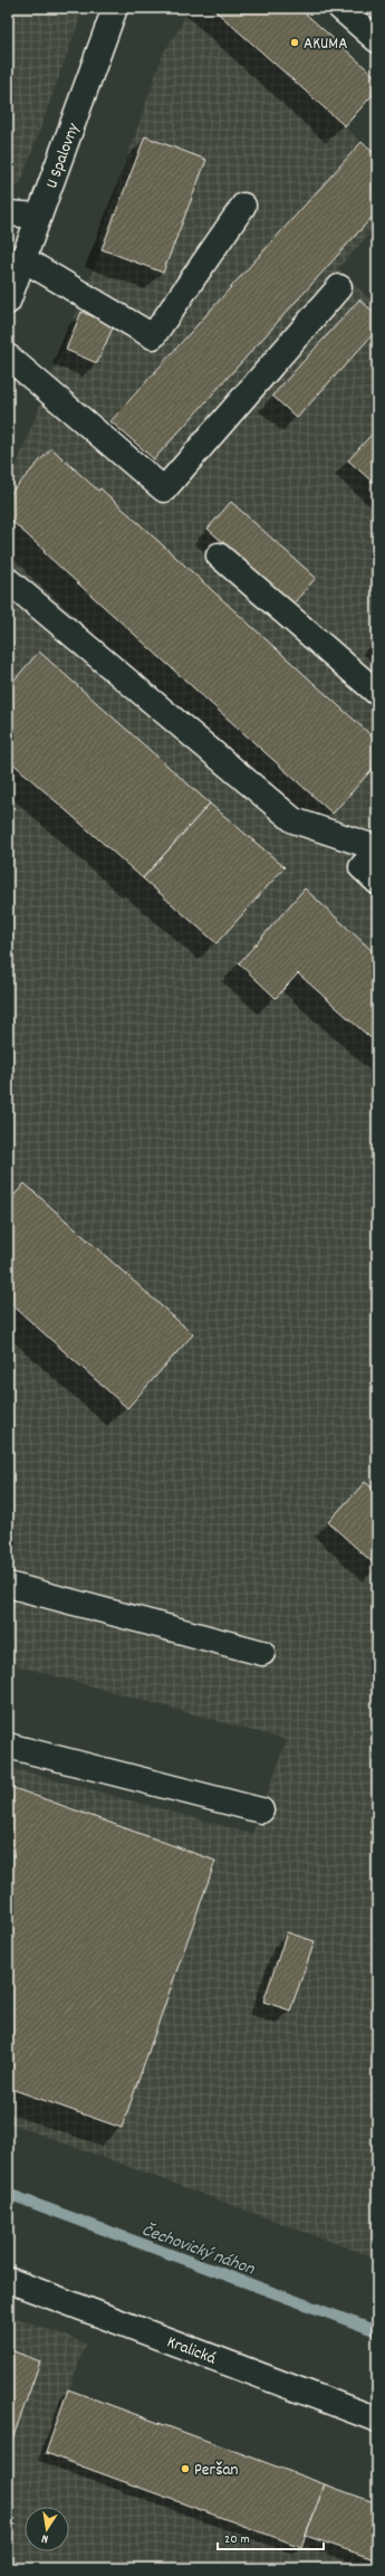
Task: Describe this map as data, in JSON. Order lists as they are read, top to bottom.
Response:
{
  "streets": {
    "main road": ["U Spalovny", "Kralická"]
  },
  "water": ["Čechovický náhon"],
  "places": ["AKUMA", "Peršan"],
  "scale_bar": "20 m",
  "north": "bottom"
}
